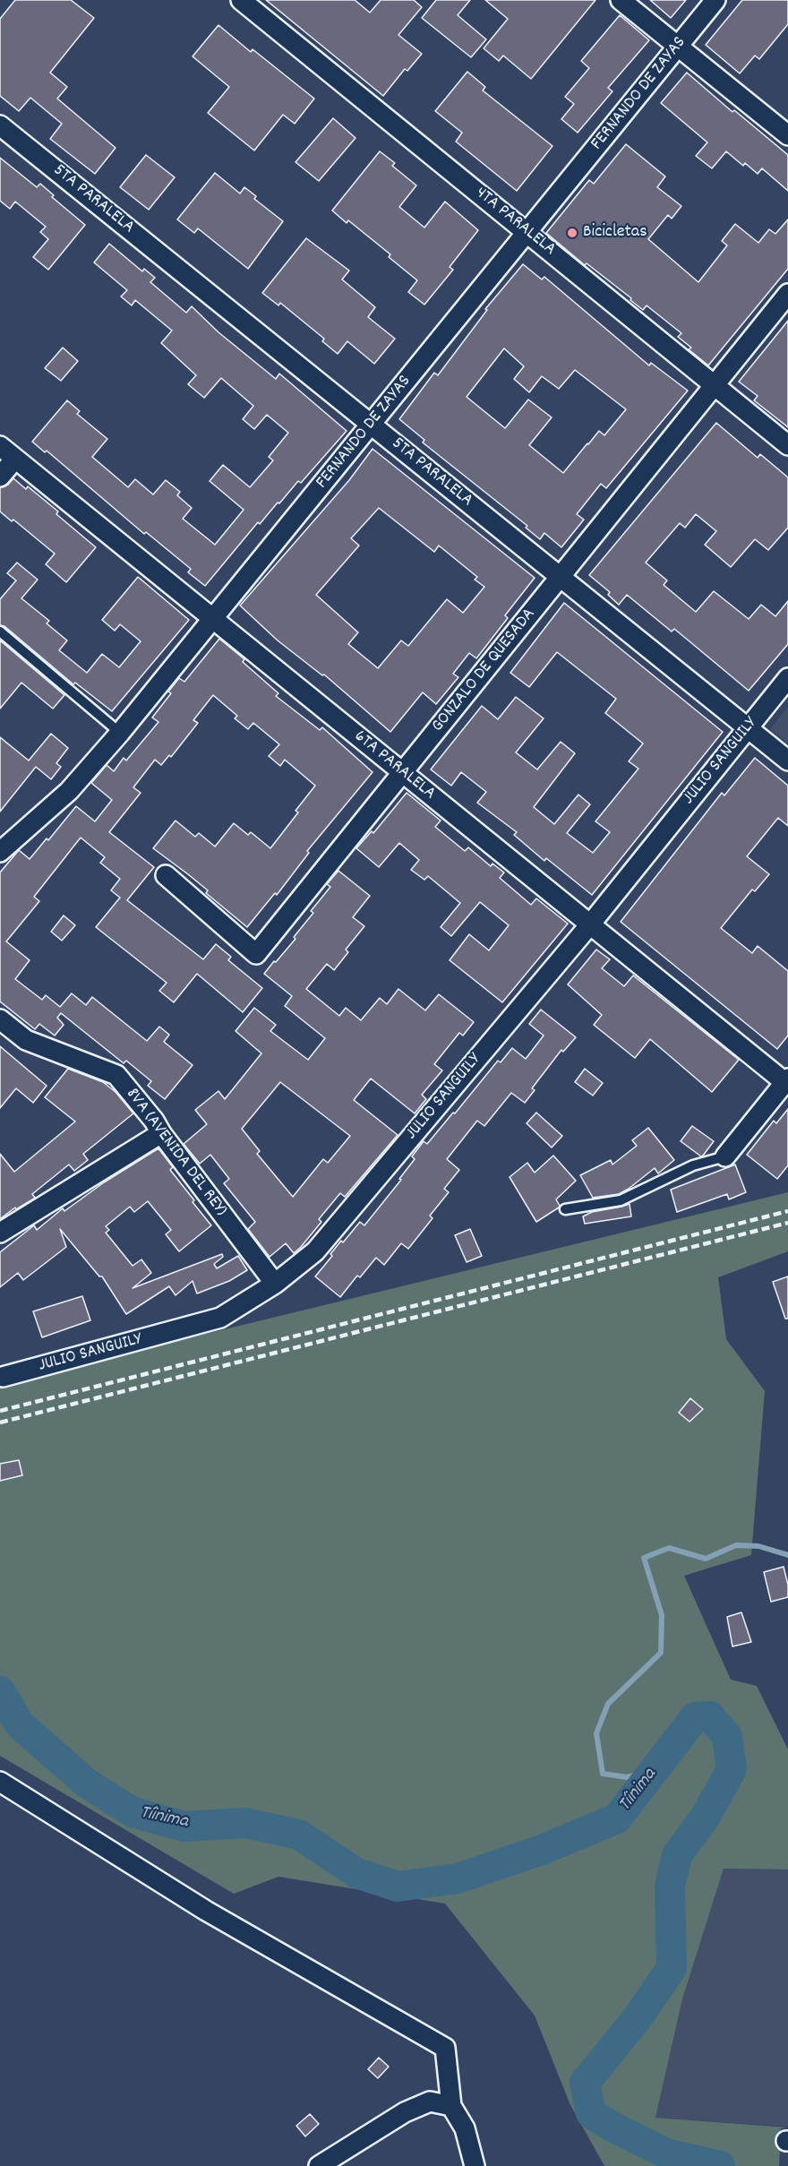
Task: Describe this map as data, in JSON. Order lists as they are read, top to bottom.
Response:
{
  "streets": {
    "street": [
      "FERNANDO DE ZAYAS",
      "5TA PARALELA",
      "4TA PARALELA",
      "GONZALO DE QUESADA",
      "JULIO SANGUILY",
      "6TA PARALELA",
      "8VA (AVENIDA DEL REY)"
    ]
  },
  "crossings": [
    ["FERNANDO DE ZAYAS", "5TA PARALELA"],
    ["FERNANDO DE ZAYAS", "4TA PARALELA"],
    ["FERNANDO DE ZAYAS", "6TA PARALELA"],
    ["5TA PARALELA", "GONZALO DE QUESADA"],
    ["5TA PARALELA", "JULIO SANGUILY"],
    ["4TA PARALELA", "GONZALO DE QUESADA"],
    ["GONZALO DE QUESADA", "6TA PARALELA"],
    ["JULIO SANGUILY", "6TA PARALELA"],
    ["JULIO SANGUILY", "8VA (AVENIDA DEL REY)"]
  ],
  "water": ["Tíinima"],
  "places": ["Bicicletas"]
}
